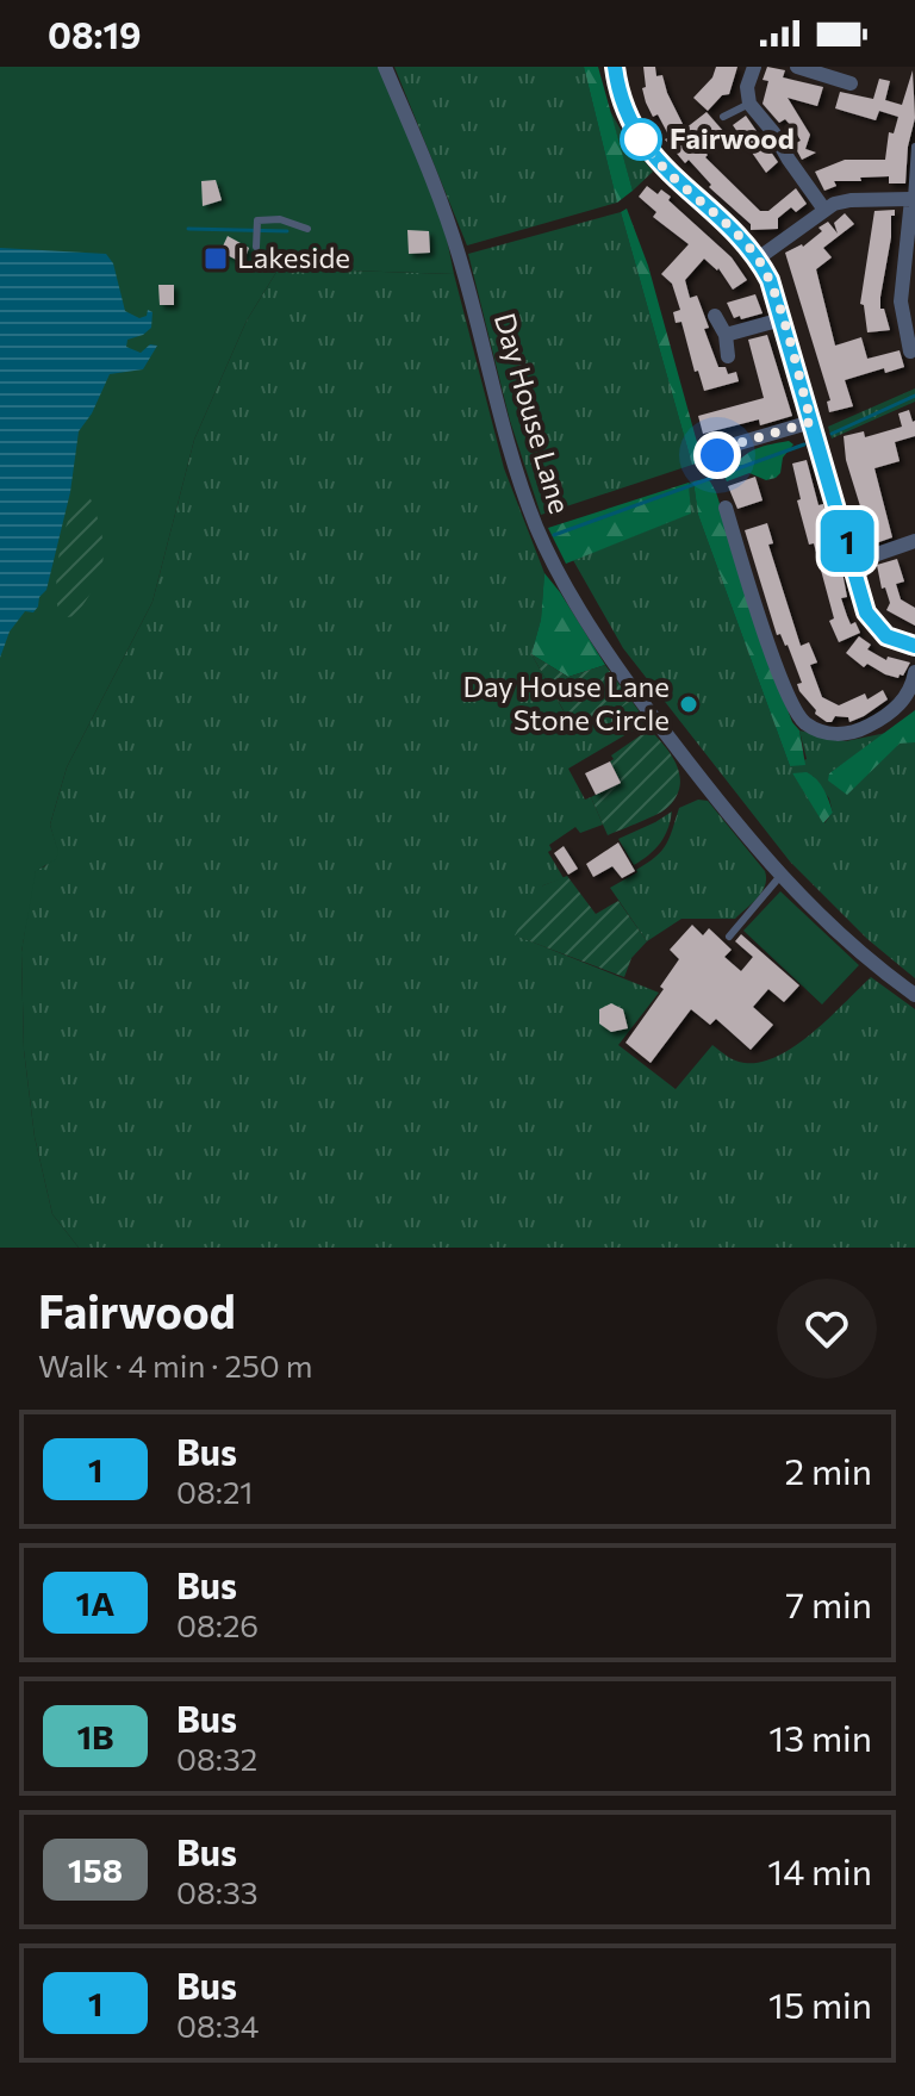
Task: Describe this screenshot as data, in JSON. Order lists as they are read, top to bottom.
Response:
{
  "streets": {
    "street": ["Day House Lane"]
  },
  "places": {
    "other": ["Fairwood", "Day House Lane Stone Circle"],
    "transit": ["Lakeside"]
  },
  "lines": ["bus line 1"],
  "page": {
    "status": "08:19",
    "on_map": "1",
    "heading": ["Fairwood", "Walk · 4 min · 250 m"],
    "list": [
      {
        "mark": "1",
        "name": "Bus",
        "note": "08:21",
        "value": "2 min"
      },
      {
        "mark": "1A",
        "name": "Bus",
        "note": "08:26",
        "value": "7 min"
      },
      {
        "mark": "1B",
        "name": "Bus",
        "note": "08:32",
        "value": "13 min"
      },
      {
        "mark": "158",
        "name": "Bus",
        "note": "08:33",
        "value": "14 min"
      },
      {
        "mark": "1",
        "name": "Bus",
        "note": "08:34",
        "value": "15 min"
      }
    ]
  }
}
